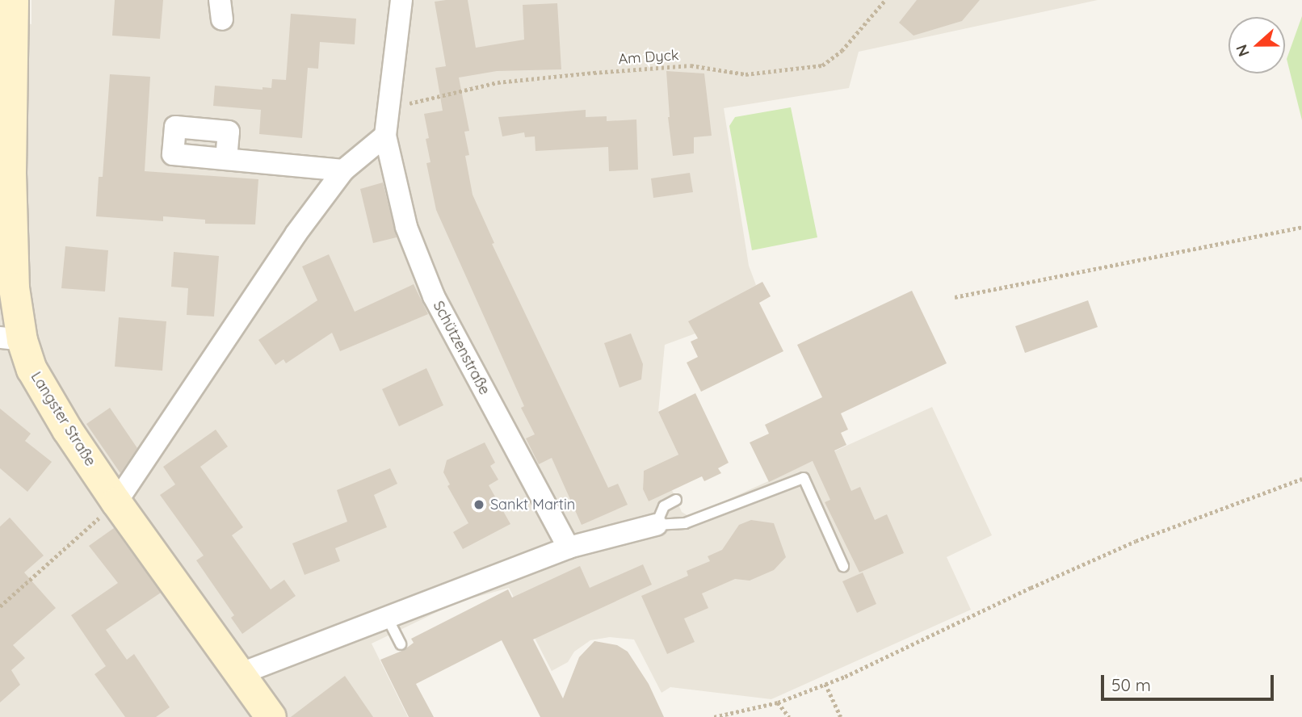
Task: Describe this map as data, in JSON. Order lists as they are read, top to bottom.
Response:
{
  "streets": {
    "street": ["Schützenstraße", "Langster Straße"],
    "path": ["Am Dyck"]
  },
  "crossings": [
    ["Am Dyck", "Schützenstraße"]
  ],
  "places": ["Sankt Martin"],
  "scale_bar": "50 m",
  "north": "left"
}
